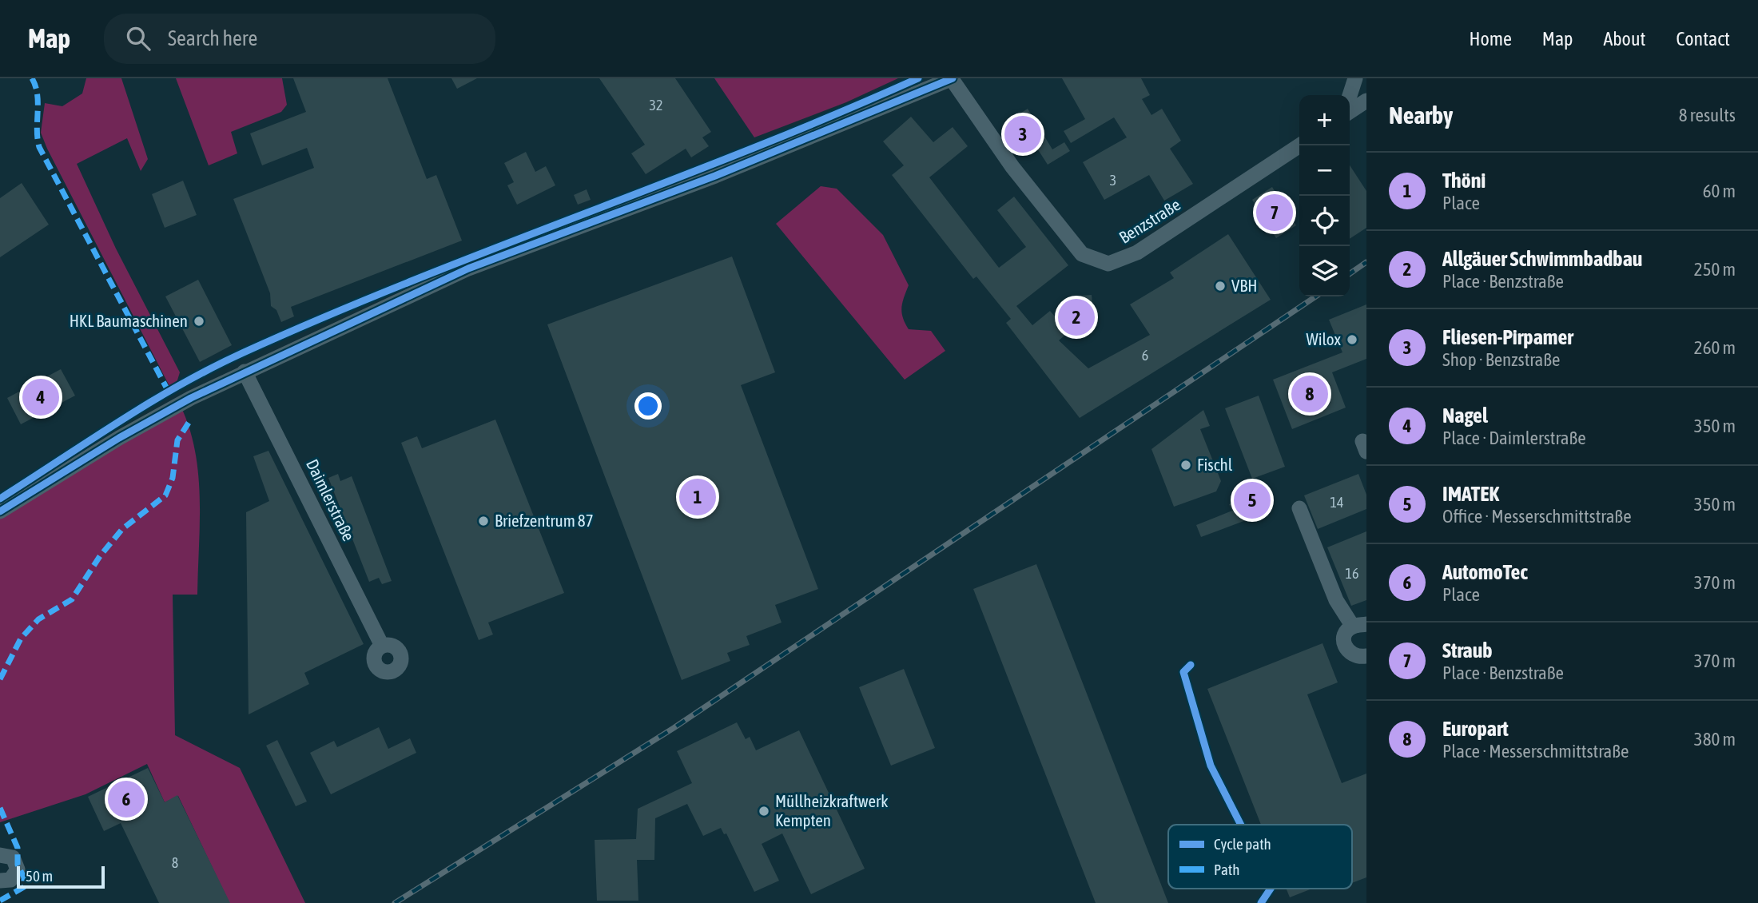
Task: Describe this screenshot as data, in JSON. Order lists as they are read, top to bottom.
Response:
{
  "streets": {
    "street": ["Benzstraße", "Daimlerstraße"]
  },
  "places": [
    "VBH",
    "HKL Baumaschinen",
    "Wilox",
    "Fischl",
    "Briefzentrum 87",
    "Müllheizkraftwerk Kempten"
  ],
  "house_numbers": [
    "32",
    "3",
    "6",
    "14",
    "16",
    "8"
  ],
  "legend": ["Cycle path", "Path"],
  "scale_bar": "50 m",
  "page": {
    "header": "Map",
    "search": "Search here",
    "nav": [
      "Home",
      "Map",
      "About",
      "Contact"
    ],
    "heading": ["Nearby", "8 results"],
    "map_buttons": ["+", "−"],
    "pins": [
      "3",
      "7",
      "2",
      "8",
      "4",
      "1",
      "5",
      "6"
    ],
    "list": [
      {
        "mark": "1",
        "name": "Thöni",
        "note": "Place",
        "value": "60 m"
      },
      {
        "mark": "2",
        "name": "Allgäuer Schwimmbadbau",
        "note": "Place · Benzstraße",
        "value": "250 m"
      },
      {
        "mark": "3",
        "name": "Fliesen-Pirpamer",
        "note": "Shop · Benzstraße",
        "value": "260 m"
      },
      {
        "mark": "4",
        "name": "Nagel",
        "note": "Place · Daimlerstraße",
        "value": "350 m"
      },
      {
        "mark": "5",
        "name": "IMATEK",
        "note": "Office · Messerschmittstraße",
        "value": "350 m"
      },
      {
        "mark": "6",
        "name": "AutomoTec",
        "note": "Place",
        "value": "370 m"
      },
      {
        "mark": "7",
        "name": "Straub",
        "note": "Place · Benzstraße",
        "value": "370 m"
      },
      {
        "mark": "8",
        "name": "Europart",
        "note": "Place · Messerschmittstraße",
        "value": "380 m"
      }
    ],
    "scale": "50 m"
  }
}
